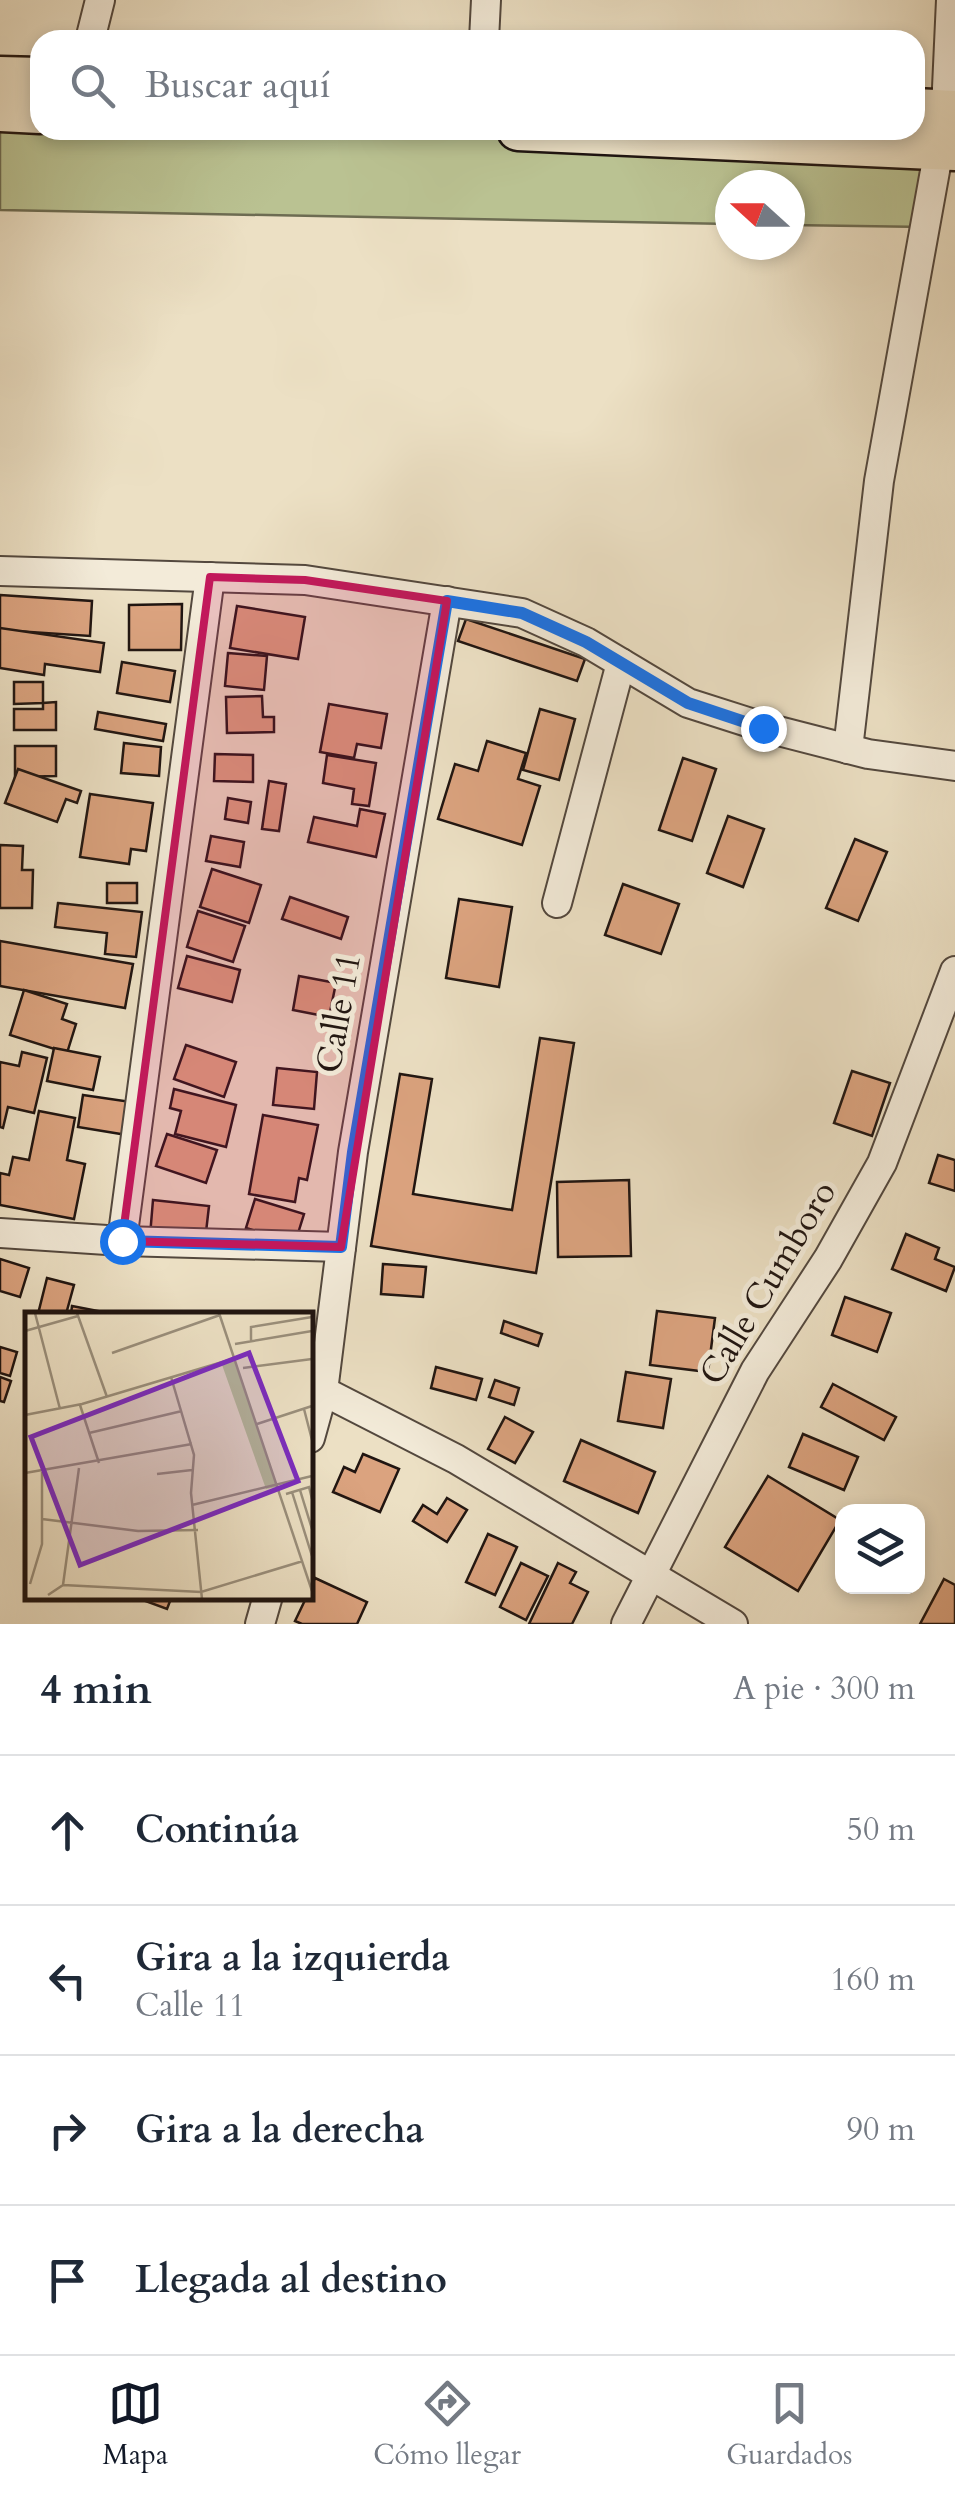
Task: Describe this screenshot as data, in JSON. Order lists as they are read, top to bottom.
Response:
{
  "streets": {
    "street": ["Calle 11", "Calle Cumboro"]
  },
  "north": "left",
  "page": {
    "search": "Buscar aquí",
    "heading": ["4 min", "A pie · 300 m"],
    "list": [
      ["Continúa", "50 m"],
      ["Gira a la izquierda", "Calle 11", "160 m"],
      ["Gira a la derecha", "90 m"],
      "Llegada al destino"
    ],
    "nav": ["Mapa", "Cómo llegar", "Guardados"]
  }
}
